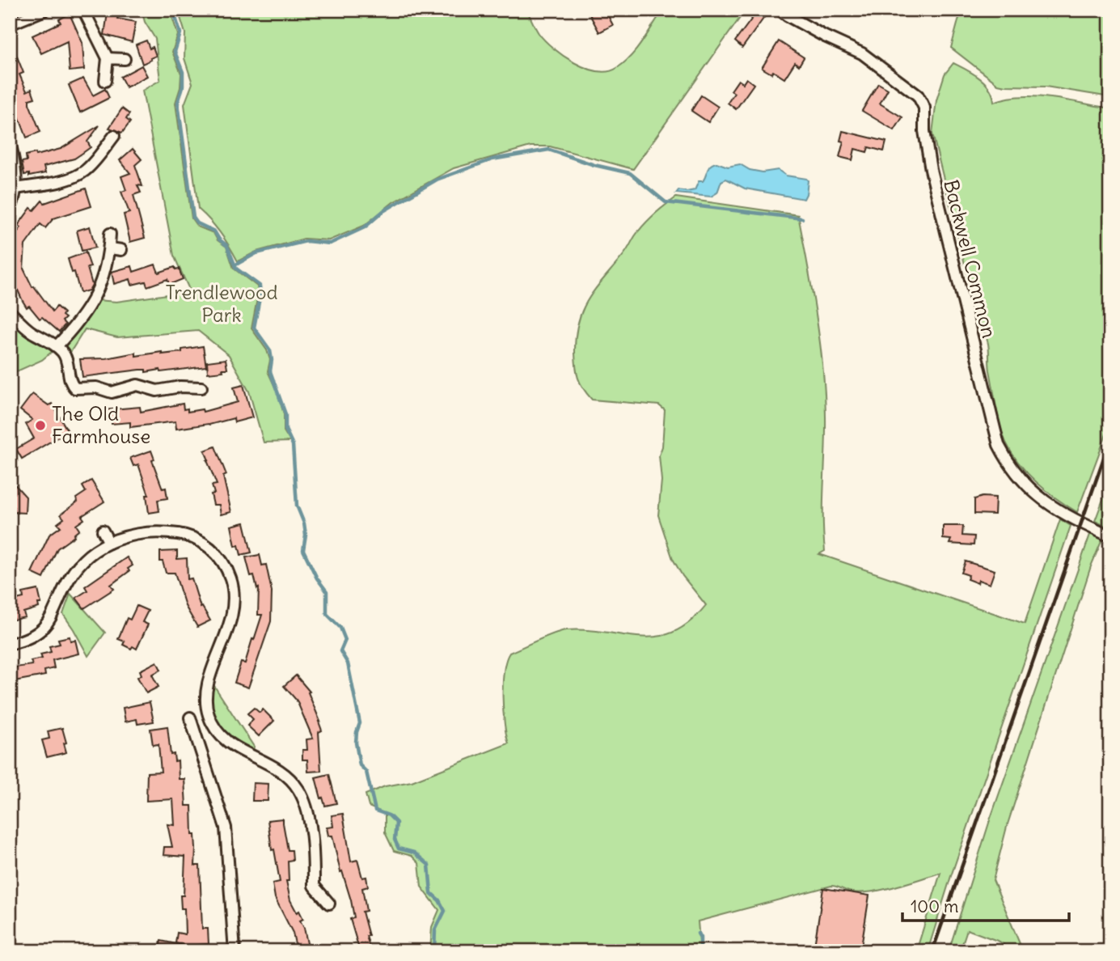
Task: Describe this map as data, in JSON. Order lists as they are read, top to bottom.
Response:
{
  "streets": {
    "street": ["Backwell Common"]
  },
  "parks": ["Trendlewood Park"],
  "places": ["The Old Farmhouse"],
  "scale_bar": "100 m"
}
